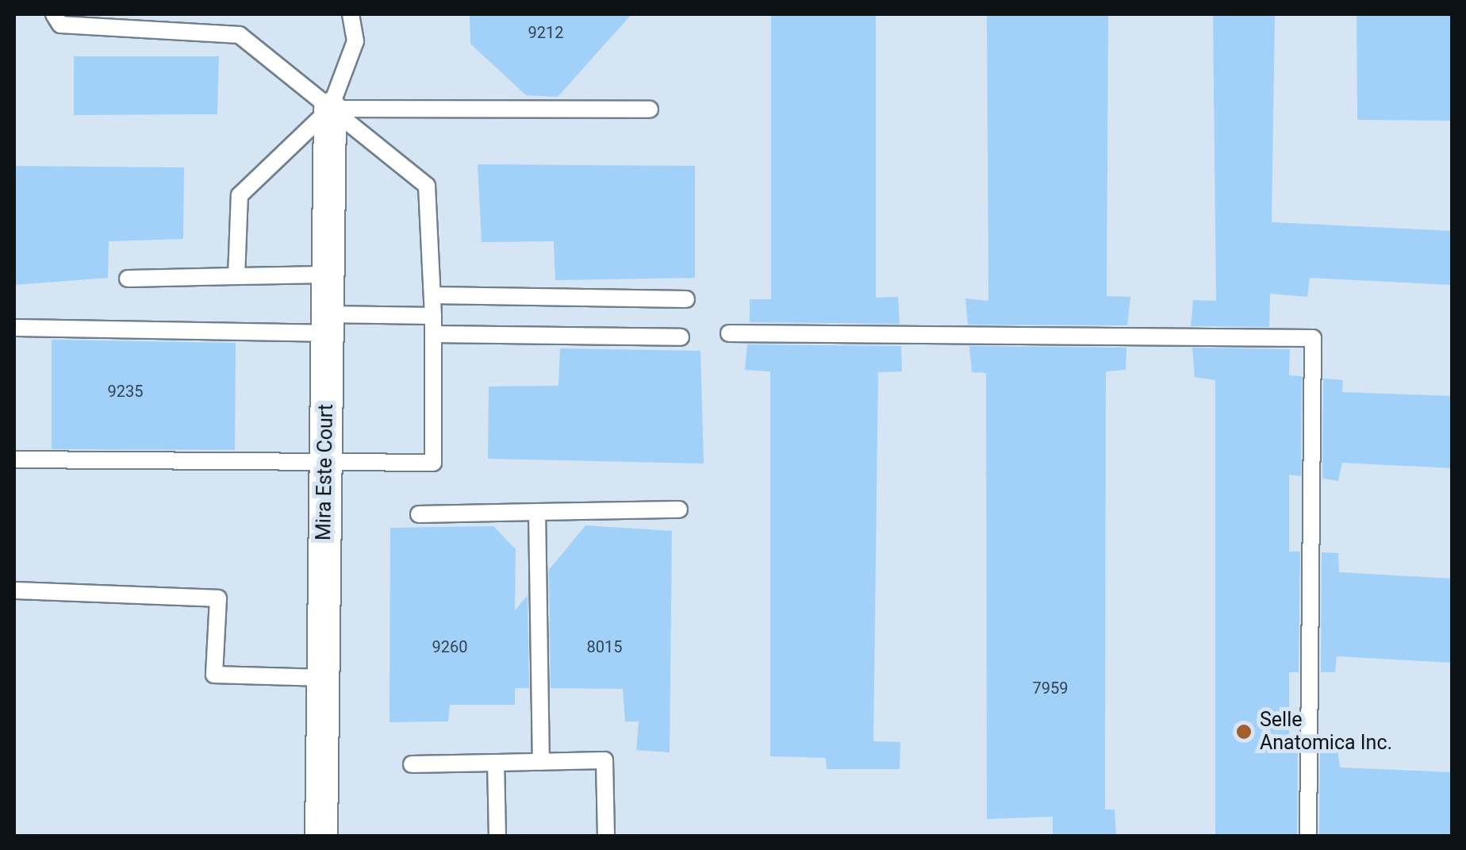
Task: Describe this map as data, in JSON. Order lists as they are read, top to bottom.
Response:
{
  "streets": {
    "street": ["Mira Este Court"]
  },
  "places": ["Selle Anatomica Inc."],
  "house_numbers": [
    "9212",
    "9235",
    "9260",
    "8015",
    "7959"
  ]
}
